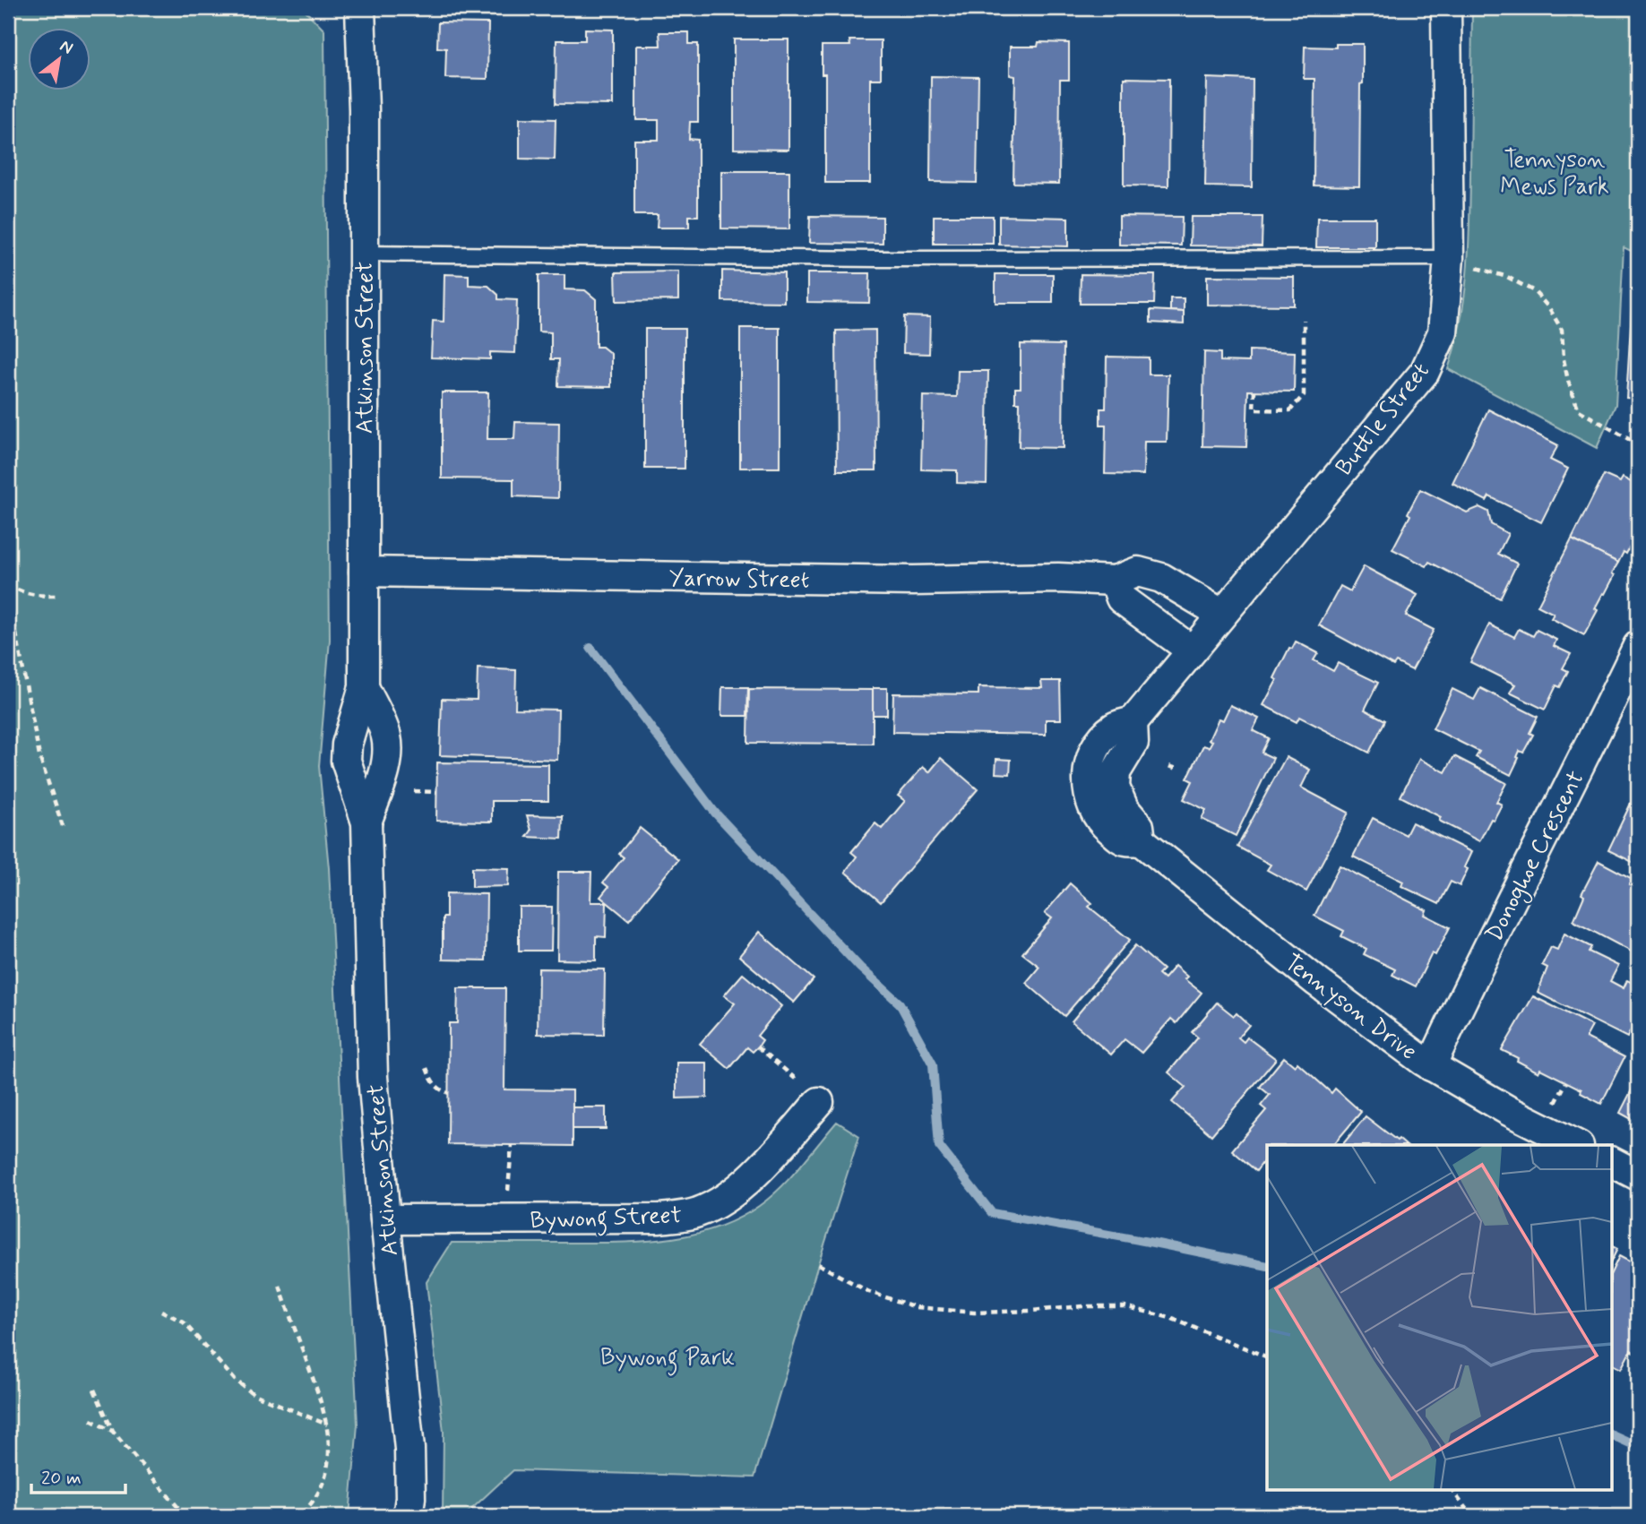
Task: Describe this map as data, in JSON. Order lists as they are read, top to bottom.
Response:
{
  "streets": {
    "street": [
      "Atkinson Street",
      "Buttle Street",
      "Yarrow Street",
      "Donoghoe Crescent",
      "Tennyson Drive",
      "Bywong Street"
    ]
  },
  "crossings": [
    ["Atkinson Street", "Yarrow Street"],
    ["Atkinson Street", "Bywong Street"],
    ["Buttle Street", "Yarrow Street"],
    ["Buttle Street", "Tennyson Drive"],
    ["Donoghoe Crescent", "Tennyson Drive"]
  ],
  "parks": ["Tennyson Mews Park", "Bywong Park"],
  "scale_bar": "20 m",
  "north": "top right"
}
